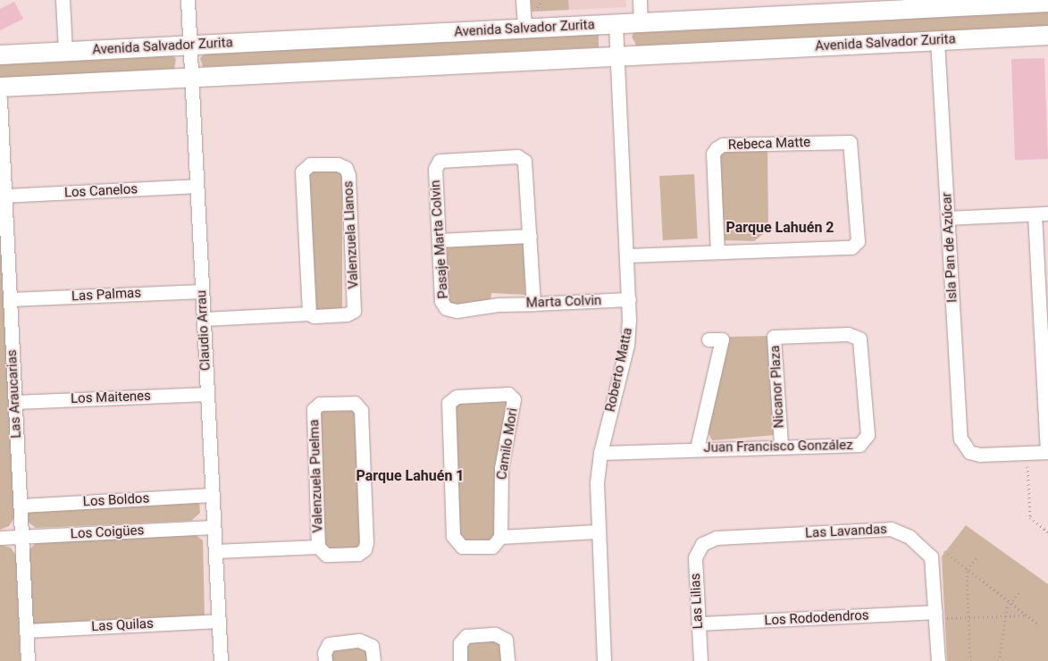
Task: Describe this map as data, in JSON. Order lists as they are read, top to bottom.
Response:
{
  "streets": {
    "main road": ["Avenida Salvador Zurita"],
    "street": [
      "Rebeca Matte",
      "Los Canelos",
      "Valenzuela Llanos",
      "Pasaje Marta Colvin",
      "Isla Pan de Azúcar",
      "Las Palmas",
      "Marta Colvin",
      "Claudio Arrau",
      "Roberto Matta",
      "Nicanor Plaza",
      "Las Araucarias",
      "Los Maitenes",
      "Camilo Mori",
      "Juan Francisco González",
      "Valenzuela Puelma",
      "Los Boldos",
      "Las Lavandas",
      "Los Coigües",
      "Las Lilias",
      "Los Rododendros",
      "Las Quilas"
    ]
  },
  "crossings": [
    ["Avenida Salvador Zurita", "Isla Pan de Azúcar"],
    ["Avenida Salvador Zurita", "Claudio Arrau"],
    ["Avenida Salvador Zurita", "Roberto Matta"],
    ["Los Canelos", "Claudio Arrau"],
    ["Los Canelos", "Las Araucarias"],
    ["Valenzuela Llanos", "Claudio Arrau"],
    ["Pasaje Marta Colvin", "Marta Colvin"],
    ["Las Palmas", "Claudio Arrau"],
    ["Las Palmas", "Las Araucarias"],
    ["Marta Colvin", "Roberto Matta"],
    ["Claudio Arrau", "Los Maitenes"],
    ["Claudio Arrau", "Valenzuela Puelma"],
    ["Claudio Arrau", "Los Boldos"],
    ["Claudio Arrau", "Los Coigües"],
    ["Claudio Arrau", "Las Quilas"],
    ["Roberto Matta", "Camilo Mori"],
    ["Roberto Matta", "Juan Francisco González"],
    ["Nicanor Plaza", "Juan Francisco González"],
    ["Las Araucarias", "Los Maitenes"],
    ["Las Araucarias", "Los Boldos"],
    ["Las Araucarias", "Los Coigües"],
    ["Las Araucarias", "Las Quilas"],
    ["Las Lavandas", "Las Lilias"],
    ["Las Lilias", "Los Rododendros"]
  ],
  "districts": ["Parque Lahuén 2", "Parque Lahuén 1"]
}
